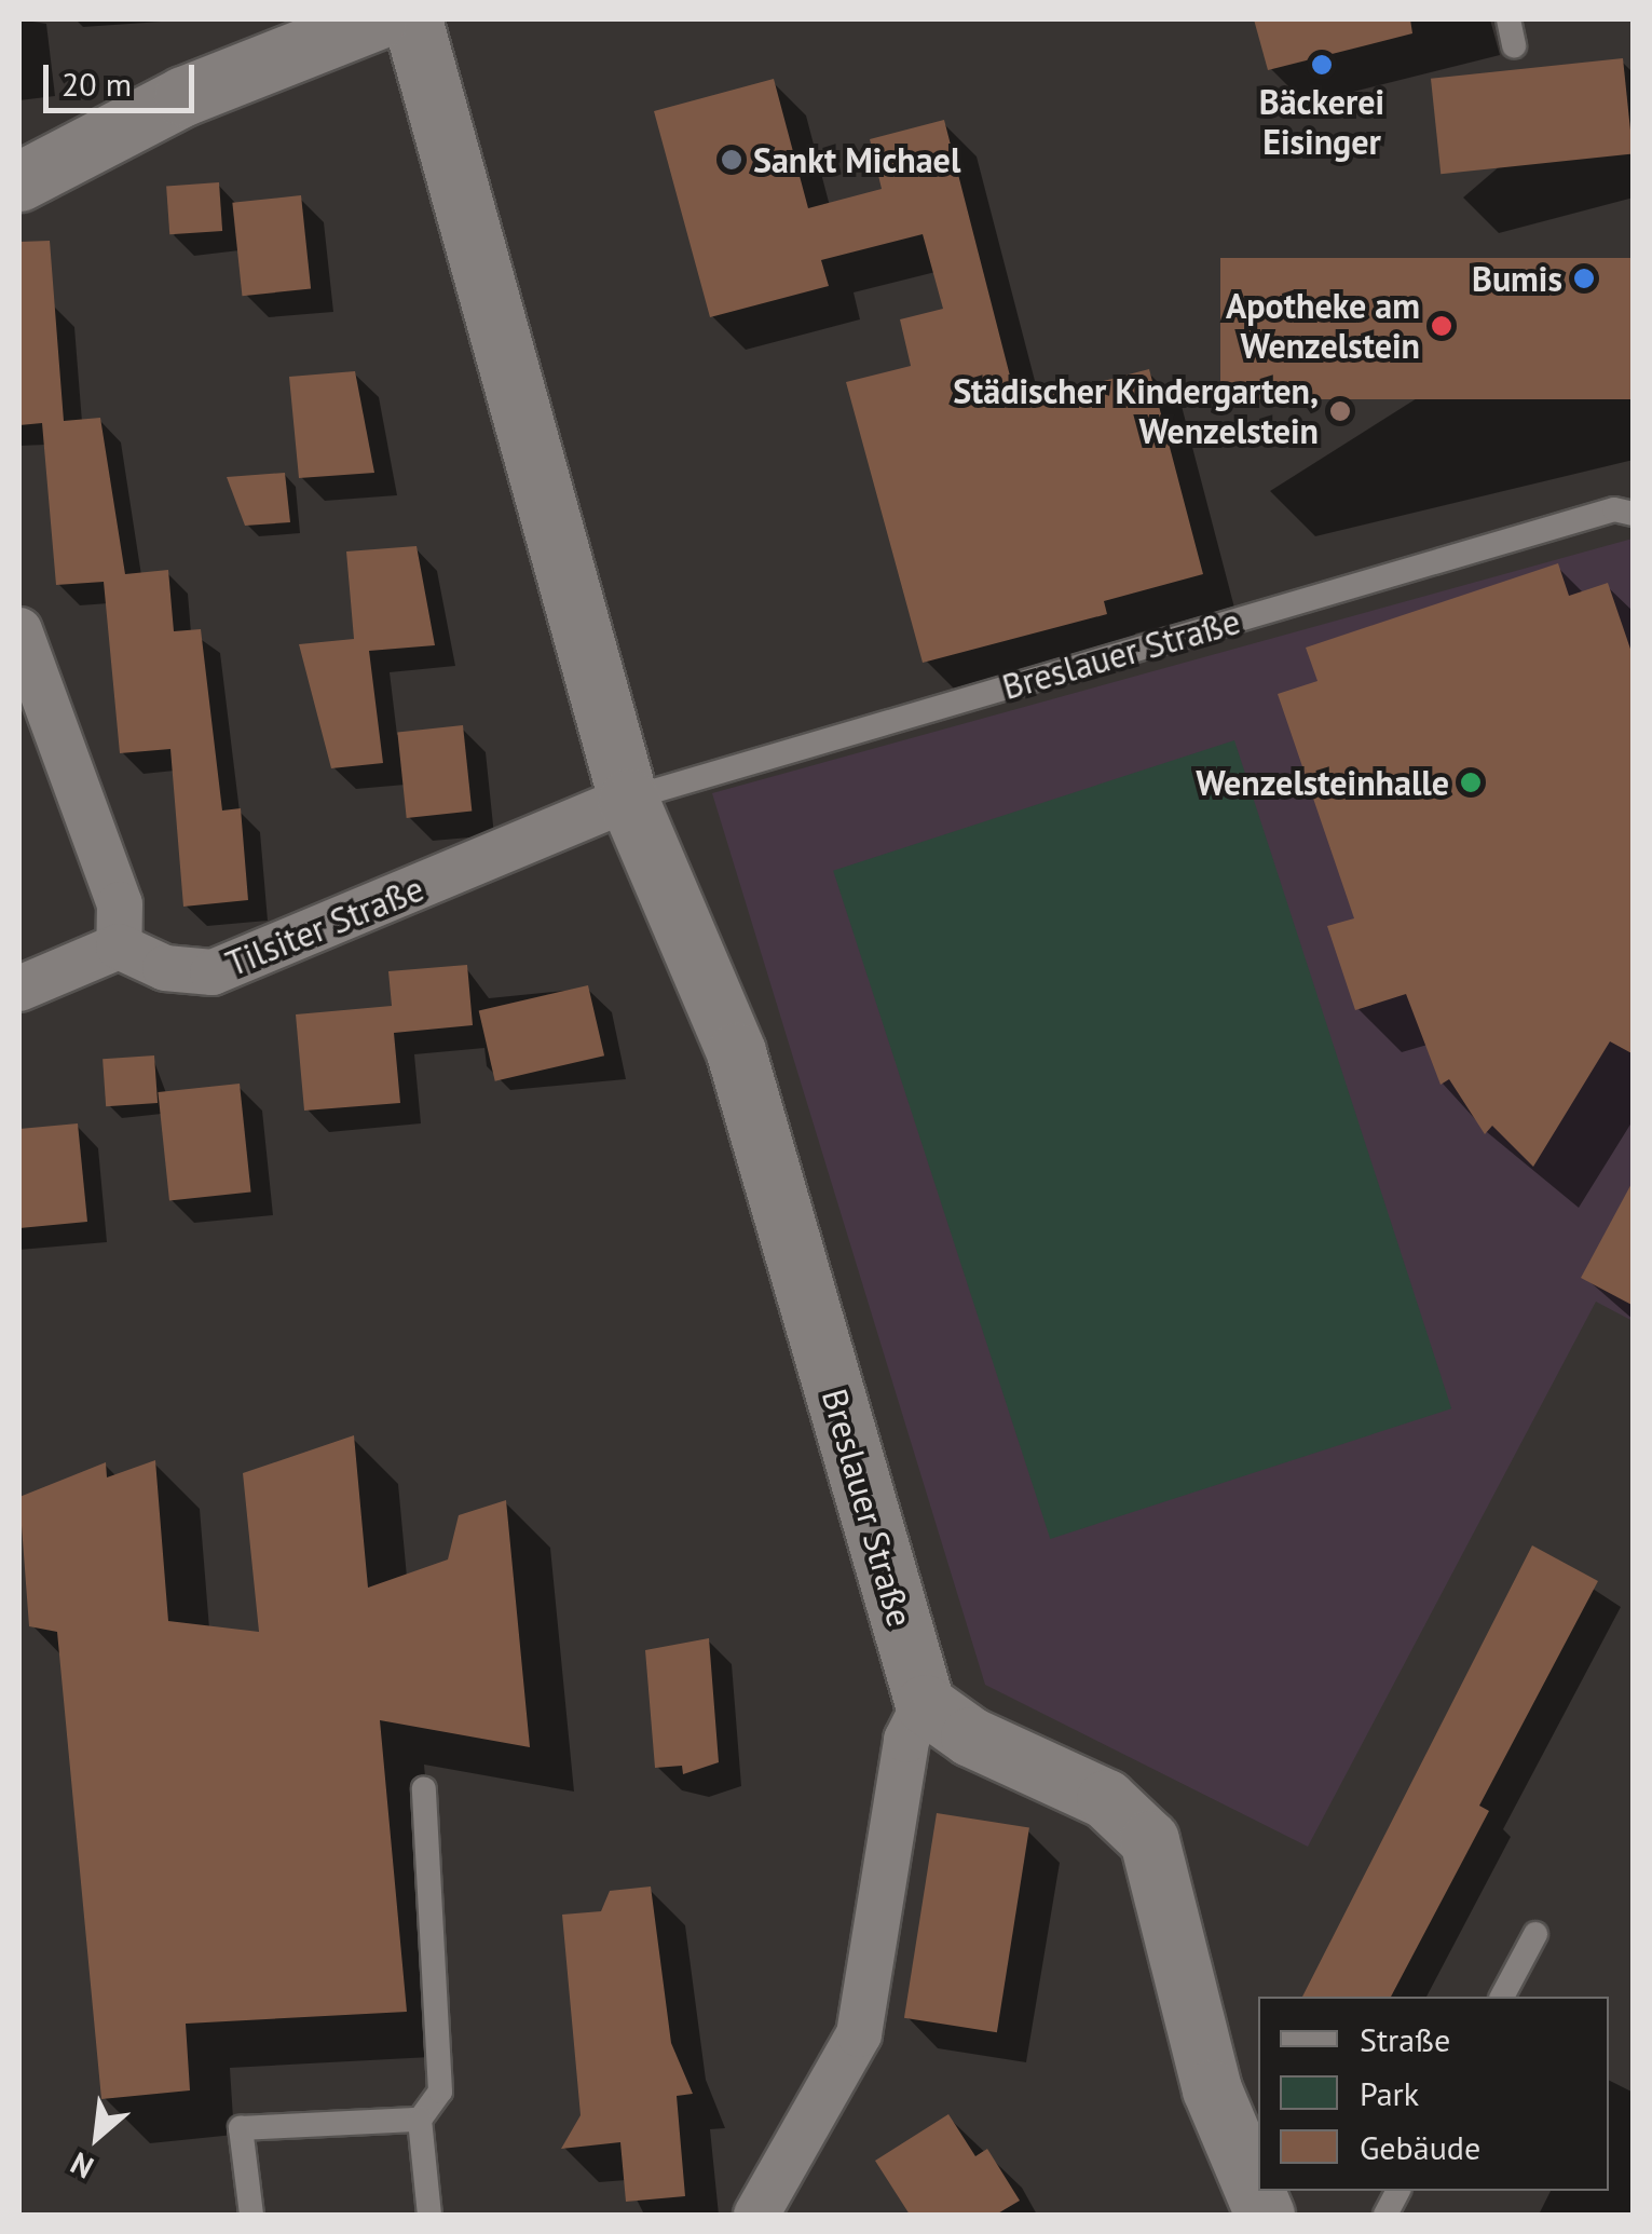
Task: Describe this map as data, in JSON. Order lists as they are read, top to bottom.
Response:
{
  "streets": {
    "street": ["Breslauer Straße", "Tilsiter Straße"]
  },
  "crossings": [
    ["Breslauer Straße", "Tilsiter Straße"]
  ],
  "places": [
    "Bäckerei Eisinger",
    "Sankt Michael",
    "Bumis",
    "Apotheke am Wenzelstein",
    "Städischer Kindergarten, Wenzelstein",
    "Wenzelsteinhalle"
  ],
  "legend": ["Straße", "Park", "Gebäude"],
  "scale_bar": "20 m",
  "north": "bottom left"
}
